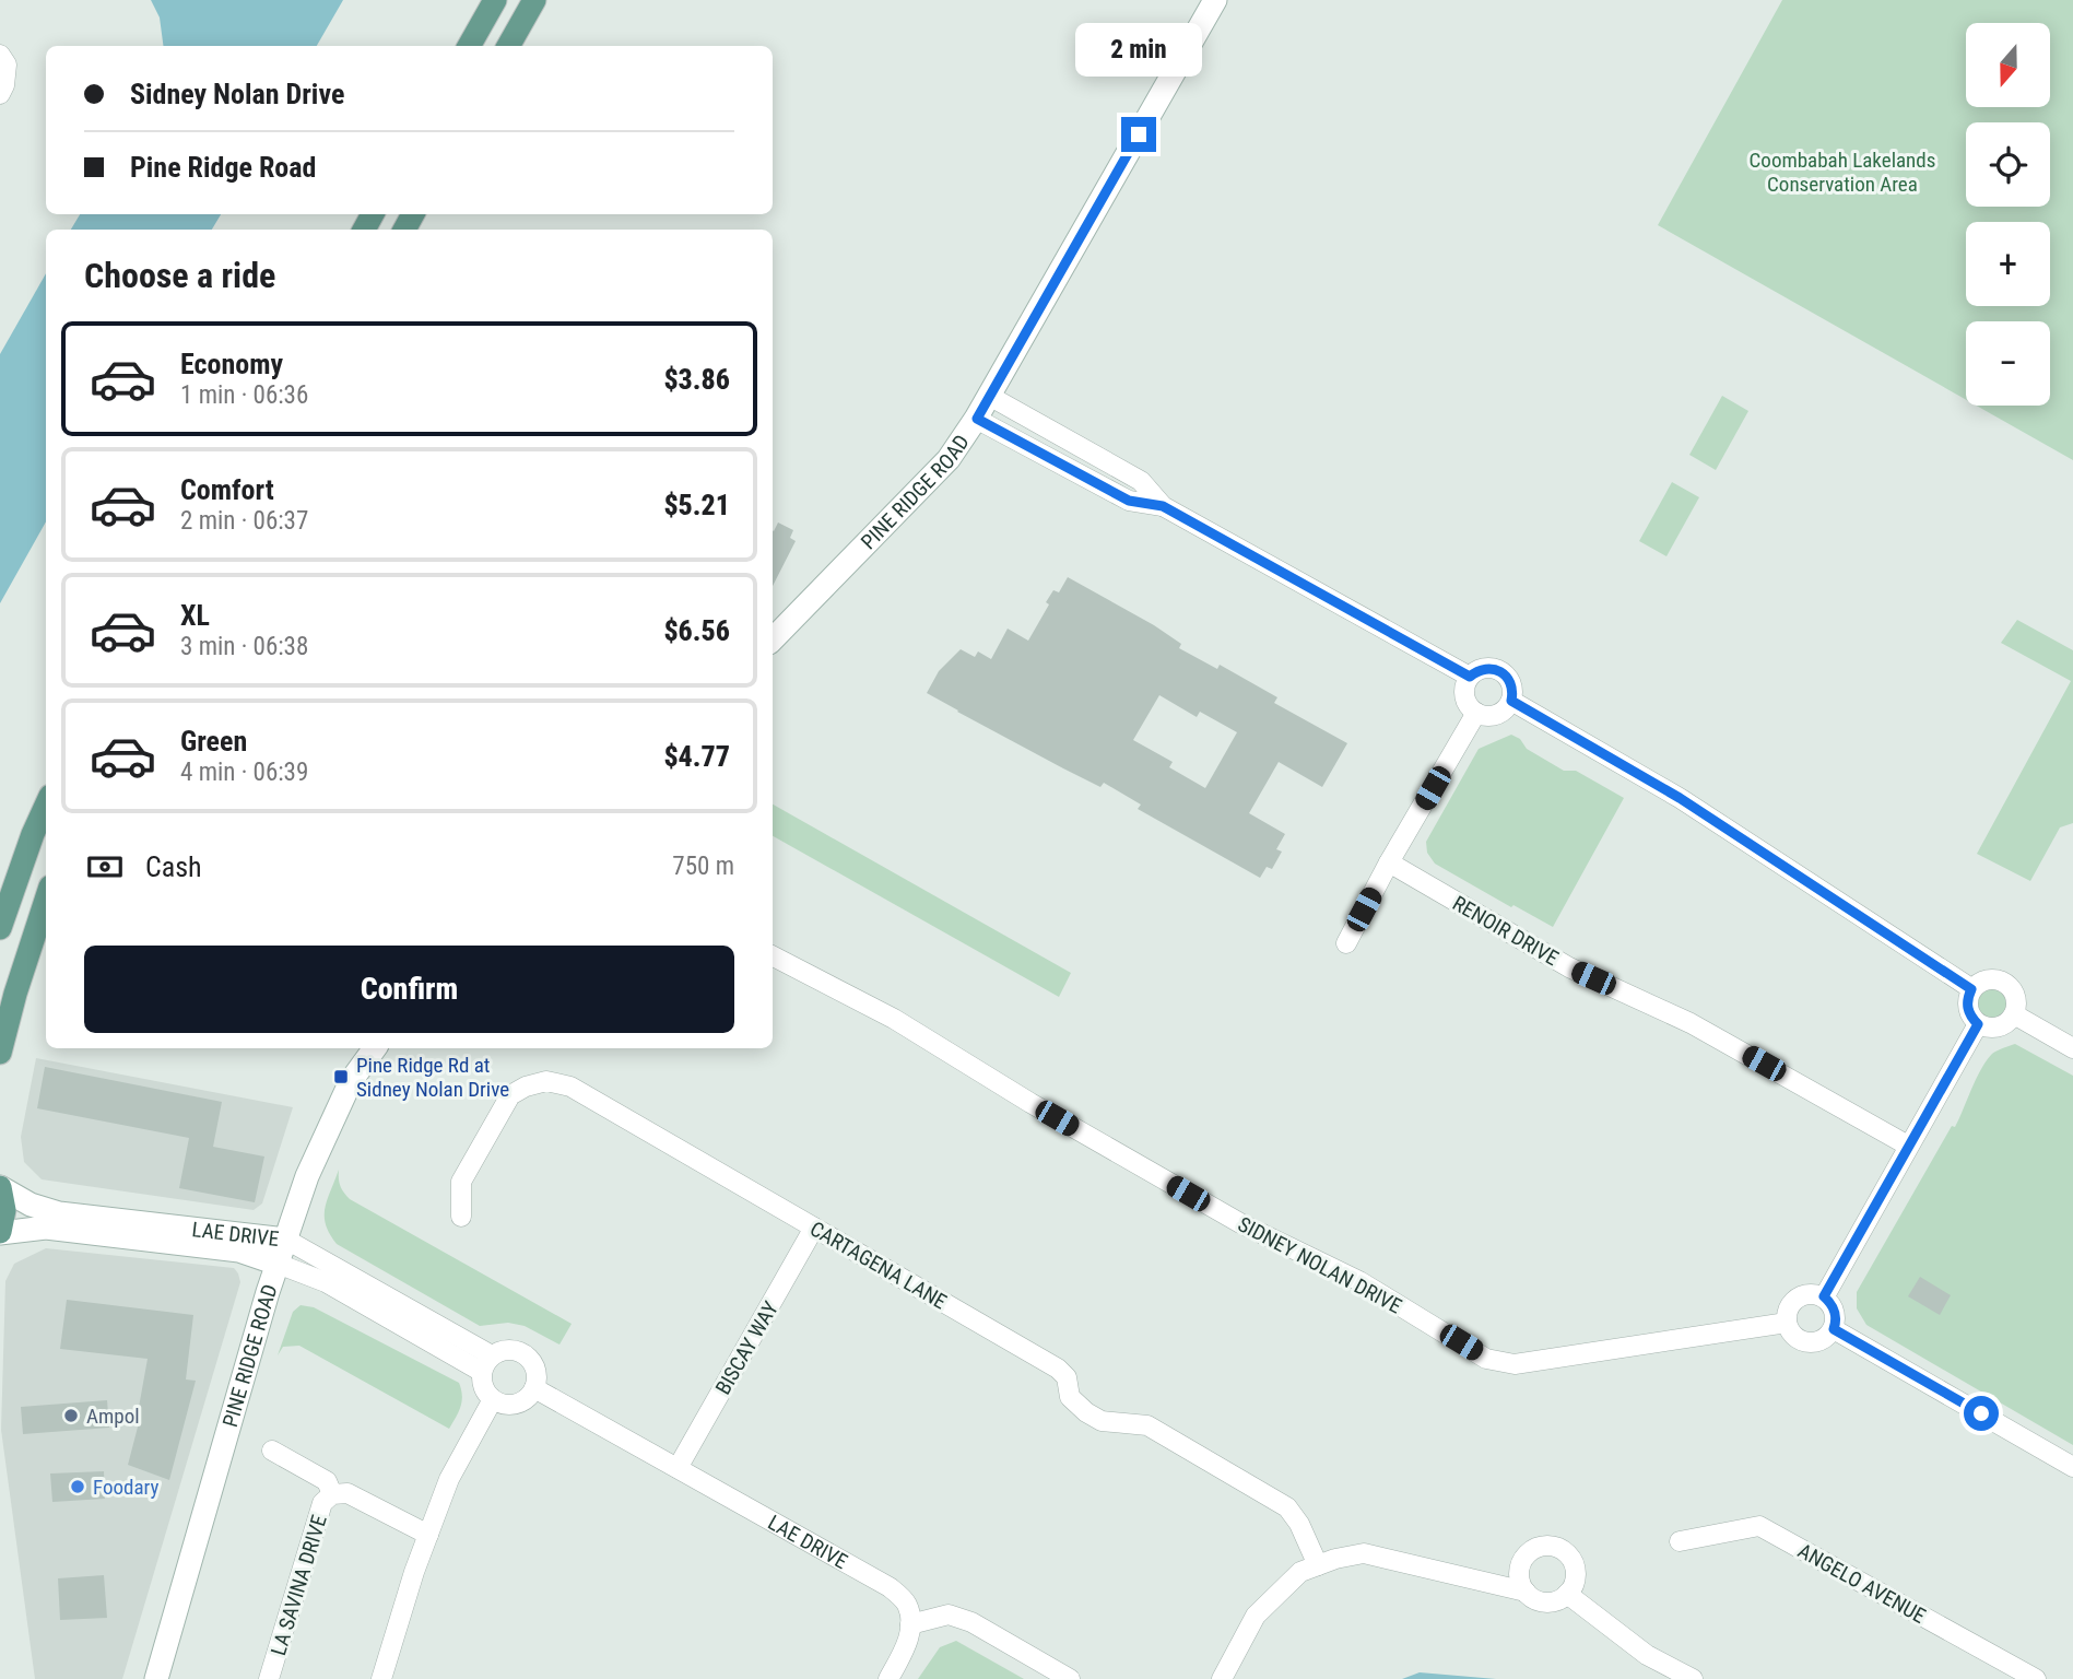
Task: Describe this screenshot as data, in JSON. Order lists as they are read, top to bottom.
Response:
{
  "streets": {
    "street": [
      "PINE RIDGE ROAD",
      "RENOIR DRIVE",
      "LAE DRIVE",
      "CARTAGENA LANE",
      "SIDNEY NOLAN DRIVE",
      "BISCAY WAY",
      "ANGELO AVENUE",
      "LA SAVINA DRIVE"
    ]
  },
  "crossings": [
    ["PINE RIDGE ROAD", "LAE DRIVE"],
    ["LAE DRIVE", "BISCAY WAY"],
    ["CARTAGENA LANE", "BISCAY WAY"]
  ],
  "parks": ["Coombabah Lakelands Conservation Area"],
  "places": {
    "transit": ["Pine Ridge Rd at Sidney Nolan Drive"],
    "other": ["Ampol", "Foodary"]
  },
  "north": "bottom",
  "page": {
    "map_buttons": ["+", "−"],
    "bubble": "2 min",
    "banner": ["Sidney Nolan Drive", "Pine Ridge Road"],
    "heading": "Choose a ride",
    "list": [
      {
        "name": "Economy",
        "note": "1 min · 06:36",
        "value": "$3.86"
      },
      {
        "name": "Comfort",
        "note": "2 min · 06:37",
        "value": "$5.21"
      },
      {
        "name": "XL",
        "note": "3 min · 06:38",
        "value": "$6.56"
      },
      {
        "name": "Green",
        "note": "4 min · 06:39",
        "value": "$4.77"
      }
    ],
    "pay": ["Cash", "750 m"],
    "buttons": "Confirm"
  }
}
